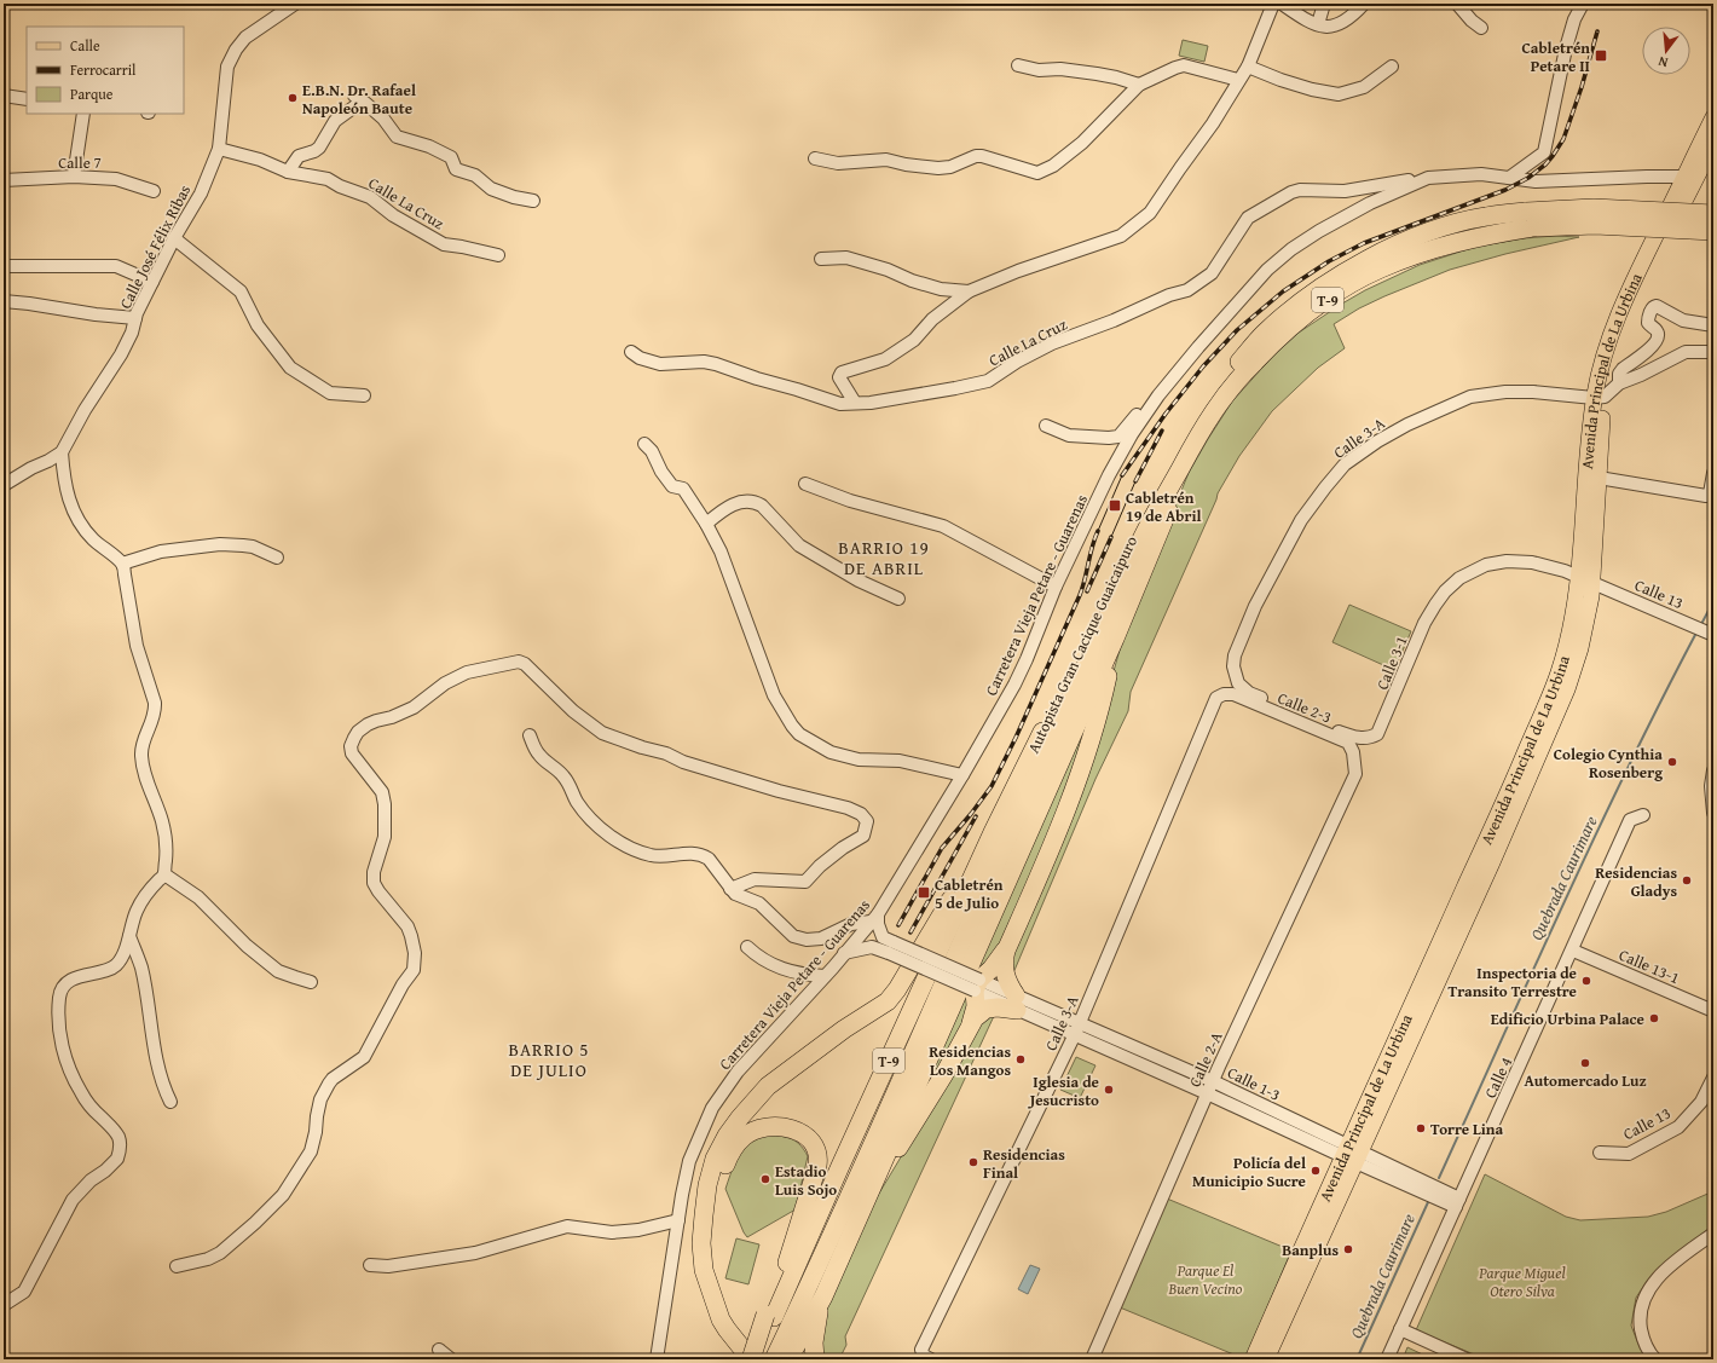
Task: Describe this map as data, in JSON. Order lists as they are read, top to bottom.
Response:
{
  "streets": {
    "highway": ["T-9", "Autopista Gran Cacique Guaicaipuro"],
    "main road": ["Avenida Principal de La Urbina"],
    "street": [
      "Calle 7",
      "Calle La Cruz",
      "Calle José Félix Ribas",
      "Calle 3-A",
      "Calle 13",
      "Carretera Vieja Petare - Guarenas",
      "Calle 3-1",
      "Calle 2-3",
      "Calle 13-1",
      "Calle 2-A",
      "Calle 4",
      "Calle 1-3"
    ]
  },
  "crossings": [
    ["Calle La Cruz", "Calle José Félix Ribas"],
    ["Calle La Cruz", "Carretera Vieja Petare - Guarenas"],
    ["Avenida Principal de La Urbina", "Calle 3-A"],
    ["Avenida Principal de La Urbina", "Calle 13"],
    ["Avenida Principal de La Urbina", "Carretera Vieja Petare - Guarenas"],
    ["Avenida Principal de La Urbina", "Calle 3-1"],
    ["Avenida Principal de La Urbina", "Calle 1-3"],
    ["Calle 3-A", "Calle 3-1"],
    ["Calle 3-A", "Calle 2-3"],
    ["Calle 3-A", "Calle 1-3"],
    ["Calle 13", "Calle 3-1"],
    ["Calle 2-3", "Calle 2-A"],
    ["Calle 13-1", "Calle 4"],
    ["Calle 2-A", "Calle 1-3"],
    ["Calle 4", "Calle 1-3"]
  ],
  "districts": ["BARRIO 19 DE ABRIL", "BARRIO 5 DE JULIO"],
  "water": ["Quebrada Caurimare"],
  "parks": ["Parque El Buen Vecino", "Parque Miguel Otero Silva"],
  "places": {
    "transit": ["Cabletrén Petare II", "Cabletrén 19 de Abril", "Cabletrén 5 de Julio"],
    "other": [
      "E.B.N. Dr. Rafael Napoleón Baute",
      "Colegio Cynthia Rosenberg",
      "Residencias Gladys",
      "Inspectoria de Transito Terrestre",
      "Edificio Urbina Palace",
      "Residencias Los Mangos",
      "Automercado Luz",
      "Iglesia de Jesucristo",
      "Torre Lina",
      "Residencias Final",
      "Policía del Municipio Sucre",
      "Estadio Luis Sojo",
      "Banplus"
    ]
  },
  "legend": ["Calle", "Ferrocarril", "Parque"],
  "north": "bottom"
}
